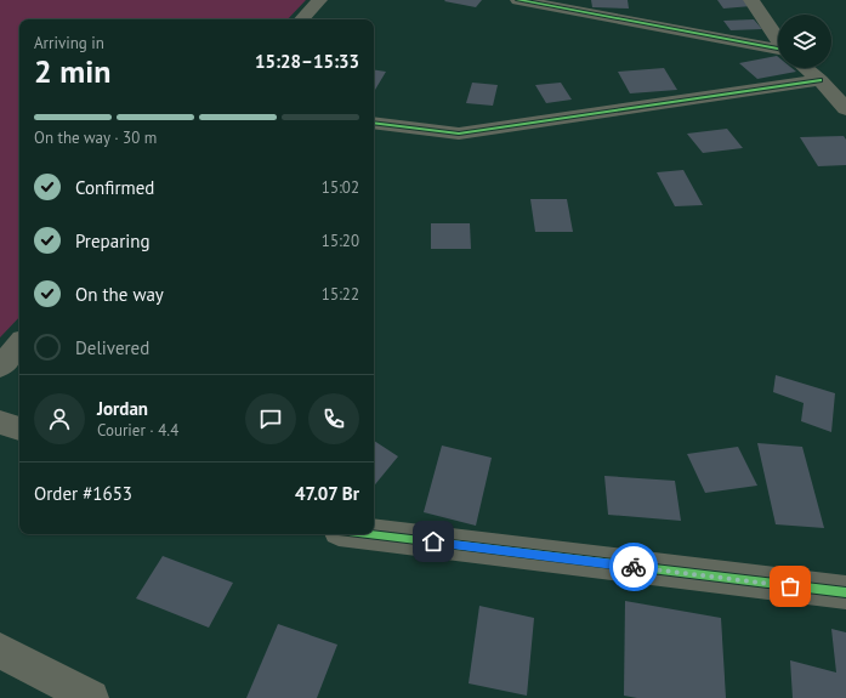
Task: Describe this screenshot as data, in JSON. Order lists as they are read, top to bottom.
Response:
{
  "page": {
    "heading": ["2 min", "Arriving in", "15:28–15:33"],
    "panel": [
      "Jordan",
      "Courier · 4.4",
      "Order #1653",
      "47.07 Br"
    ],
    "bar": "On the way · 30 m",
    "list": [
      ["Confirmed", "15:02"],
      ["Preparing", "15:20"],
      ["On the way", "15:22"],
      "Delivered"
    ]
  }
}
